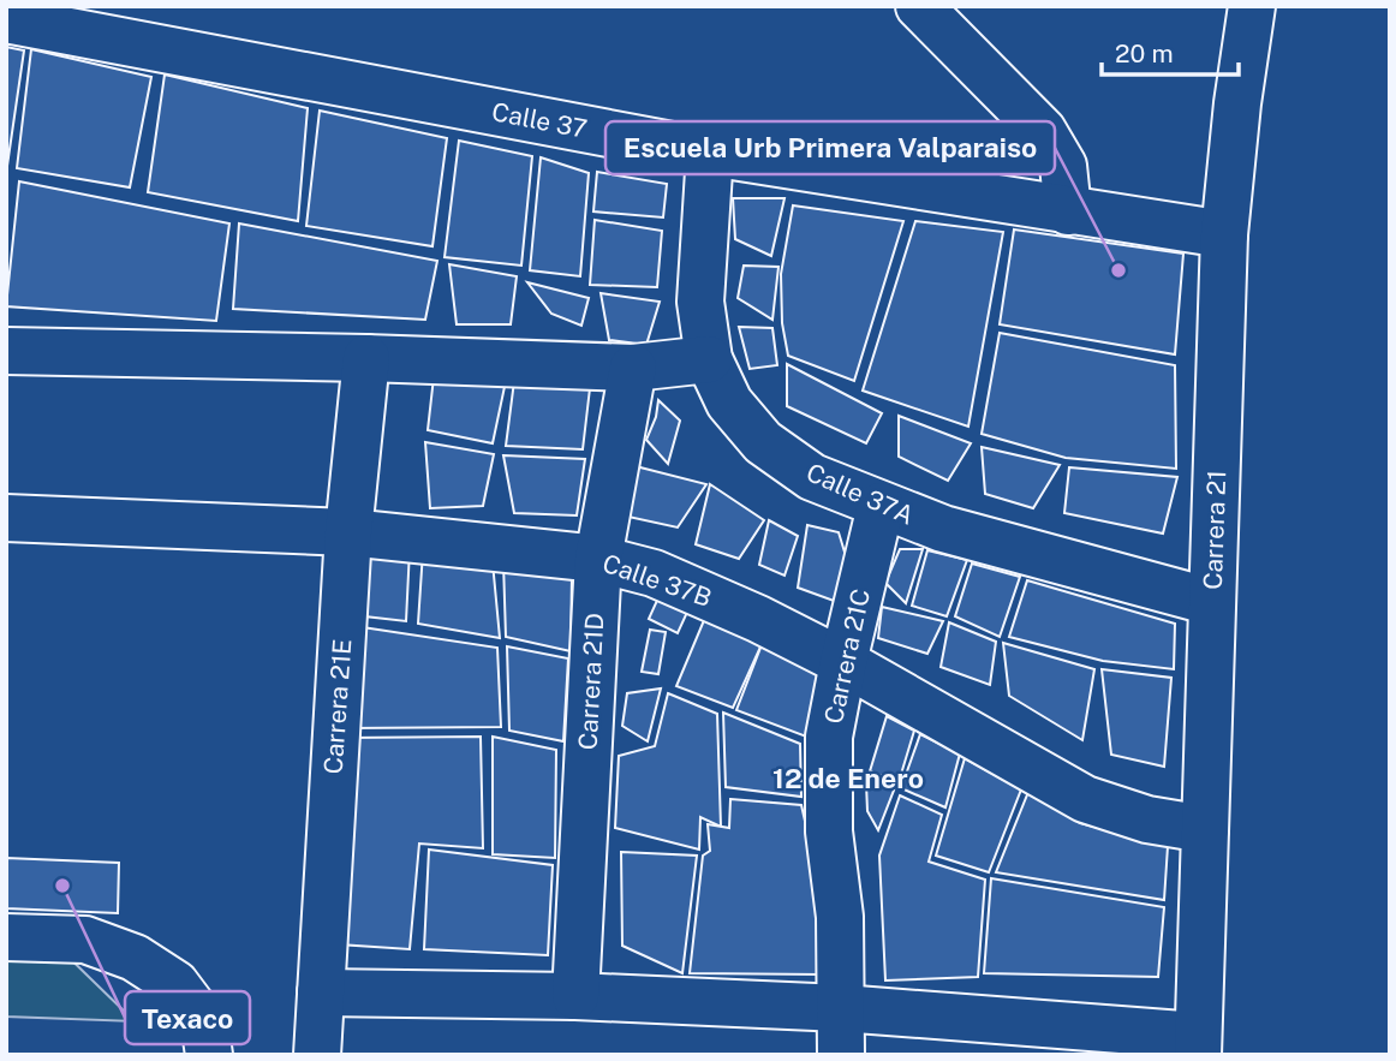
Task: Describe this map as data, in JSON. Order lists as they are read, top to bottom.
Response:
{
  "streets": {
    "street": [
      "Calle 37",
      "Calle 37A",
      "Carrera 21",
      "Calle 37B",
      "Carrera 21C",
      "Carrera 21D",
      "Carrera 21E"
    ]
  },
  "crossings": [
    ["Calle 37", "Calle 37A"],
    ["Calle 37", "Carrera 21"],
    ["Calle 37A", "Carrera 21"],
    ["Calle 37A", "Carrera 21C"],
    ["Carrera 21", "Calle 37B"],
    ["Calle 37B", "Carrera 21C"],
    ["Calle 37B", "Carrera 21D"],
    ["Calle 37B", "Carrera 21E"]
  ],
  "districts": ["12 de Enero"],
  "places": ["Escuela Urb Primera Valparaiso", "Texaco"],
  "scale_bar": "20 m"
}
